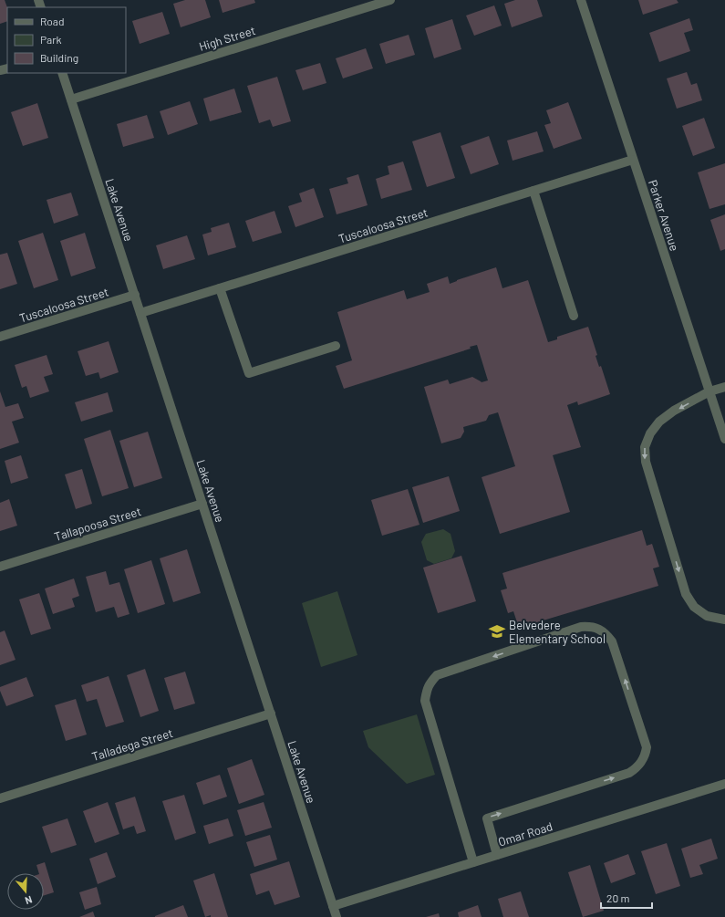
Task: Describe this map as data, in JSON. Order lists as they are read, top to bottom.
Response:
{
  "streets": {
    "street": [
      "High Street",
      "Lake Avenue",
      "Parker Avenue",
      "Tuscaloosa Street",
      "Tallapoosa Street",
      "Talladega Street",
      "Omar Road"
    ]
  },
  "crossings": [
    ["High Street", "Lake Avenue"],
    ["Lake Avenue", "Tuscaloosa Street"],
    ["Lake Avenue", "Tallapoosa Street"],
    ["Lake Avenue", "Talladega Street"],
    ["Lake Avenue", "Omar Road"],
    ["Parker Avenue", "Tuscaloosa Street"]
  ],
  "places": {
    "school or university": ["Belvedere Elementary School"]
  },
  "legend": ["Road", "Park", "Building"],
  "scale_bar": "20 m",
  "north": "bottom"
}
